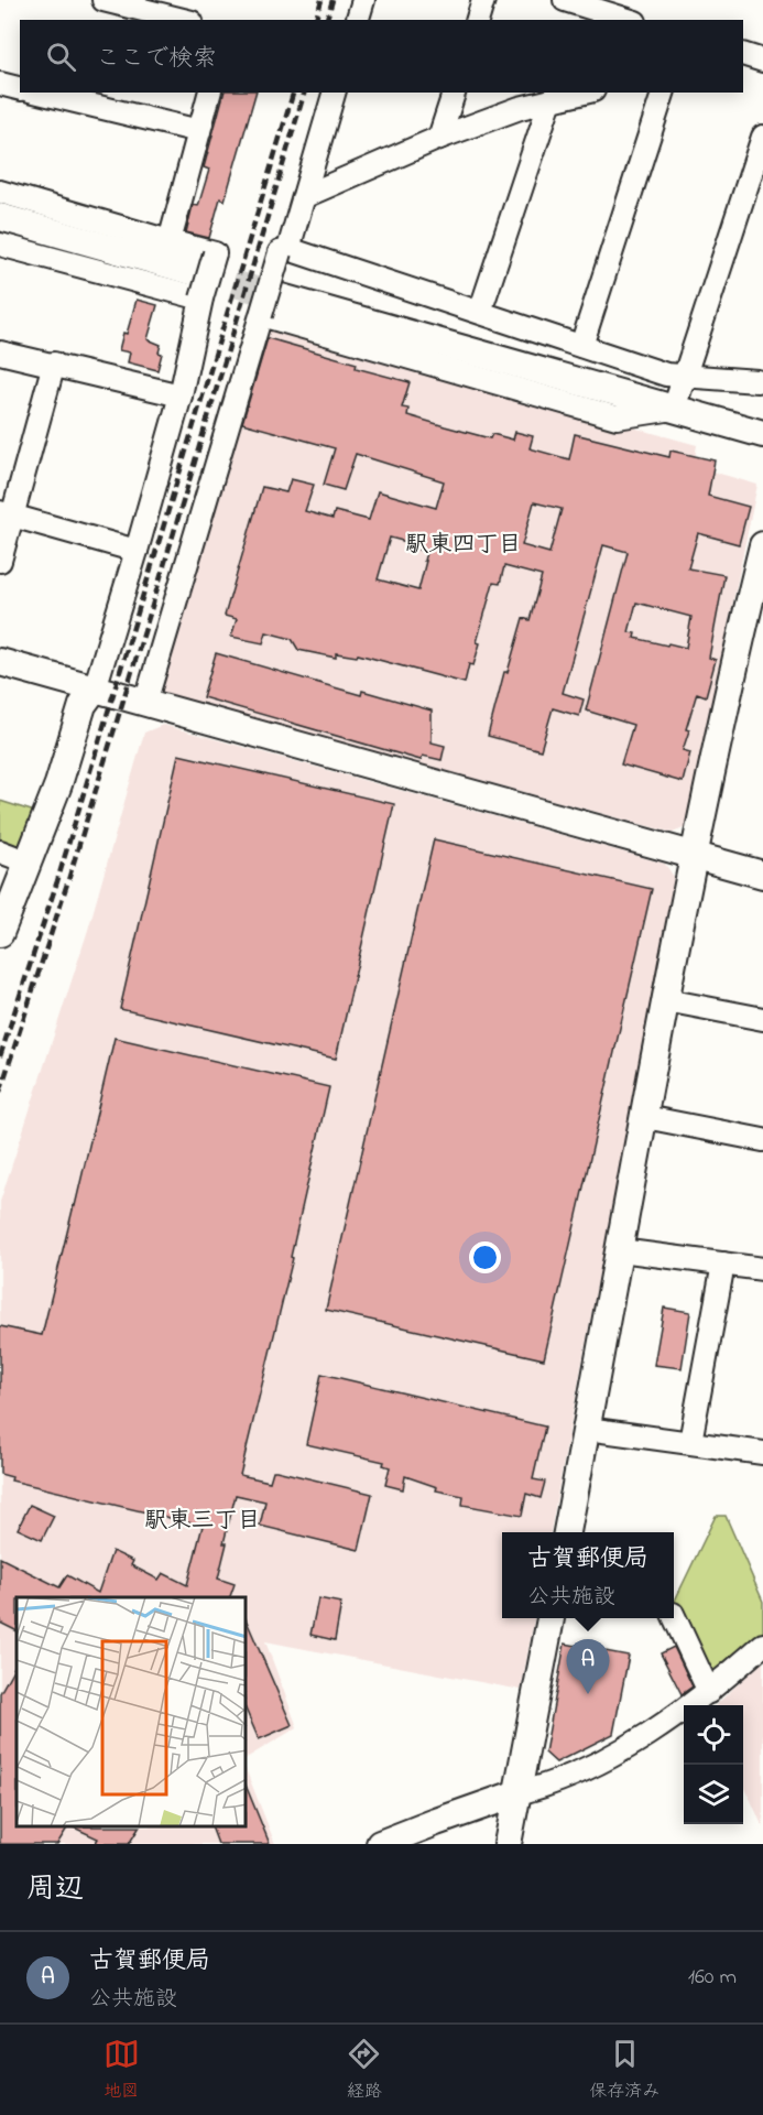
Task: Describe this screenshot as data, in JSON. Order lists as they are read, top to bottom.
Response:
{
  "districts": ["駅東四丁目", "駅東三丁目"],
  "page": {
    "search": "ここで検索",
    "popup": ["古賀郵便局", "公共施設"],
    "pins": "A",
    "heading": "周辺",
    "list": [
      {
        "mark": "A",
        "name": "古賀郵便局",
        "note": "公共施設",
        "value": "160 m"
      }
    ],
    "nav": ["地図", "経路", "保存済み"]
  }
}
